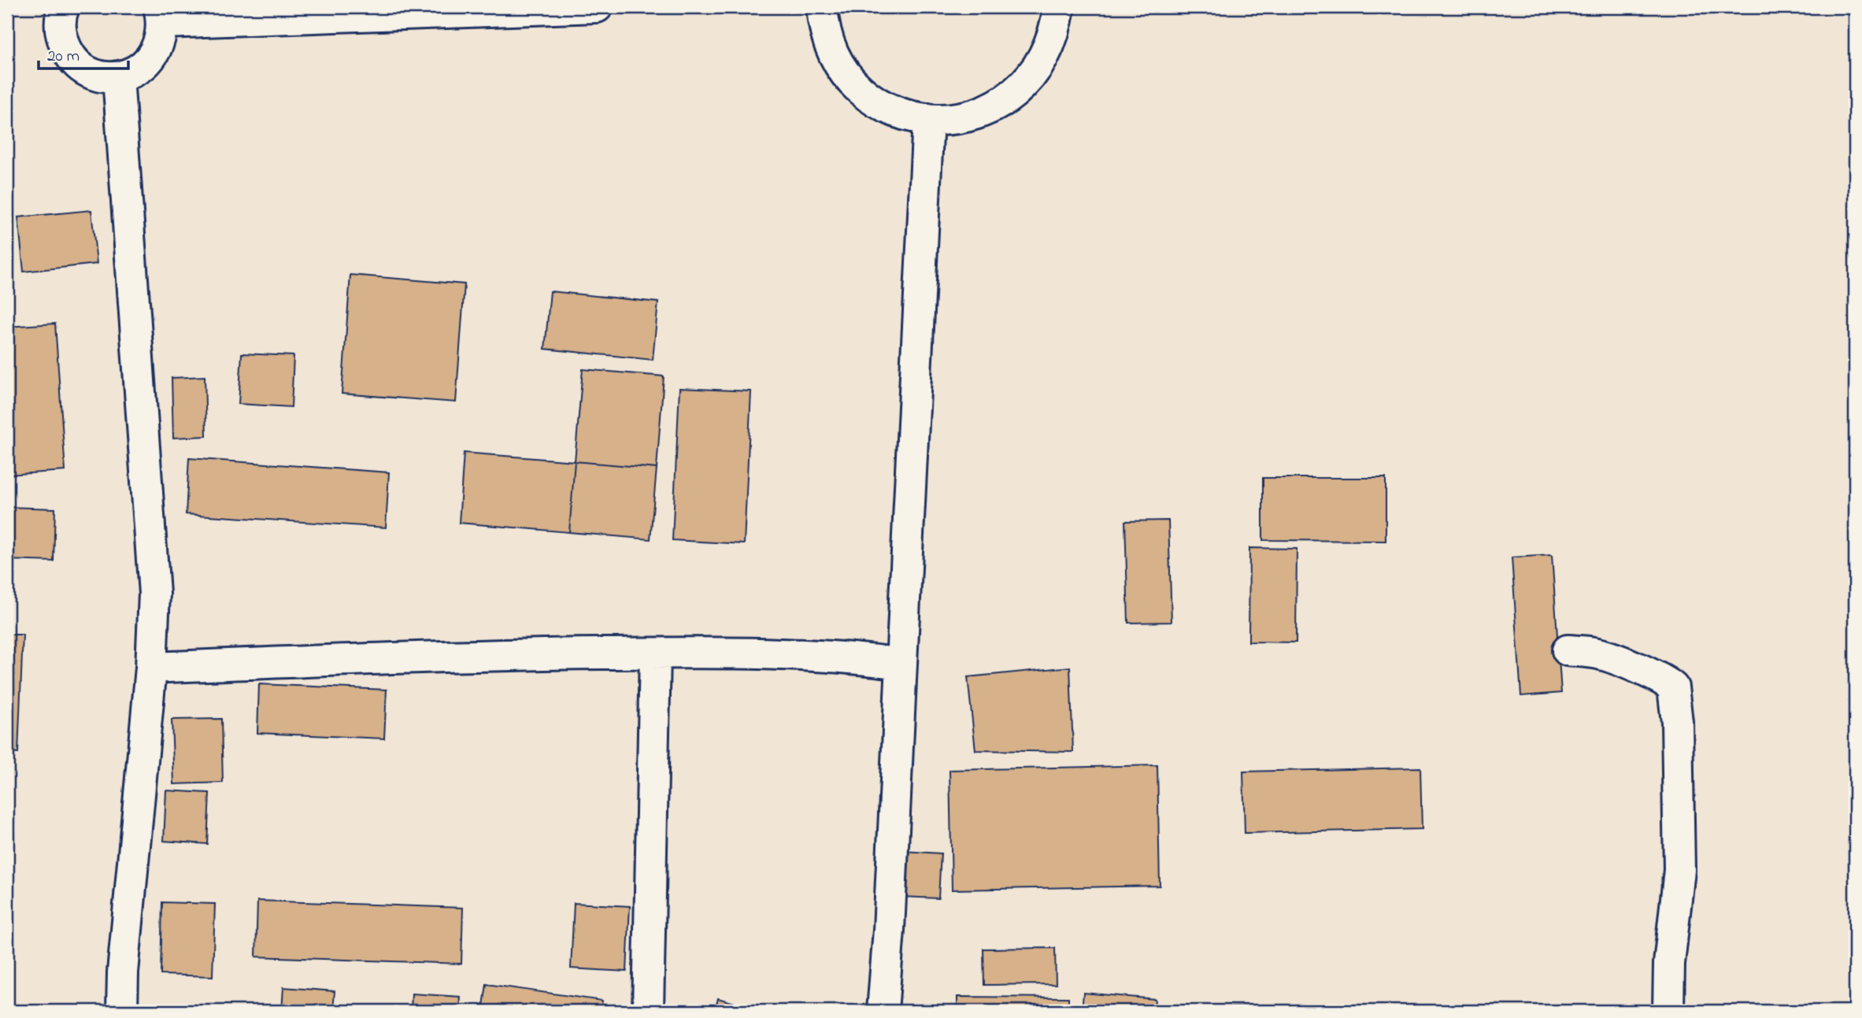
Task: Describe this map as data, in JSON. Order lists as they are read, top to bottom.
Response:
{
  "scale_bar": "20 m"
}
